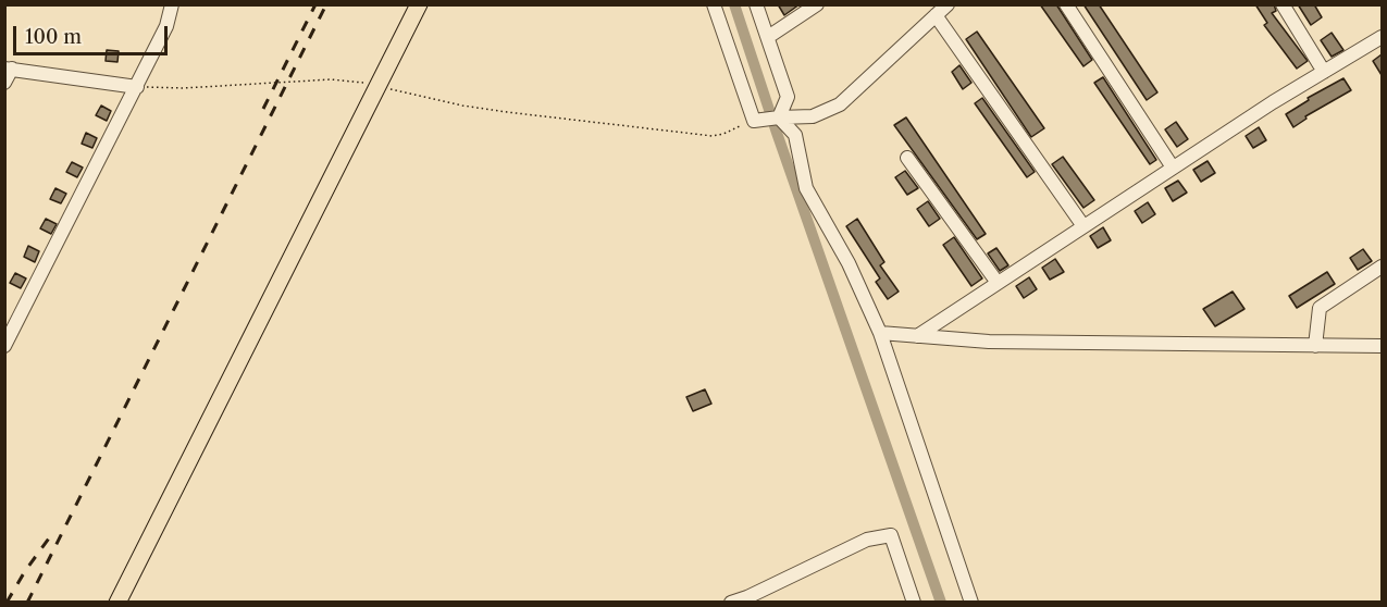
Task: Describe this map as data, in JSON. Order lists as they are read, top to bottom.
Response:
{
  "scale_bar": "100 m"
}
